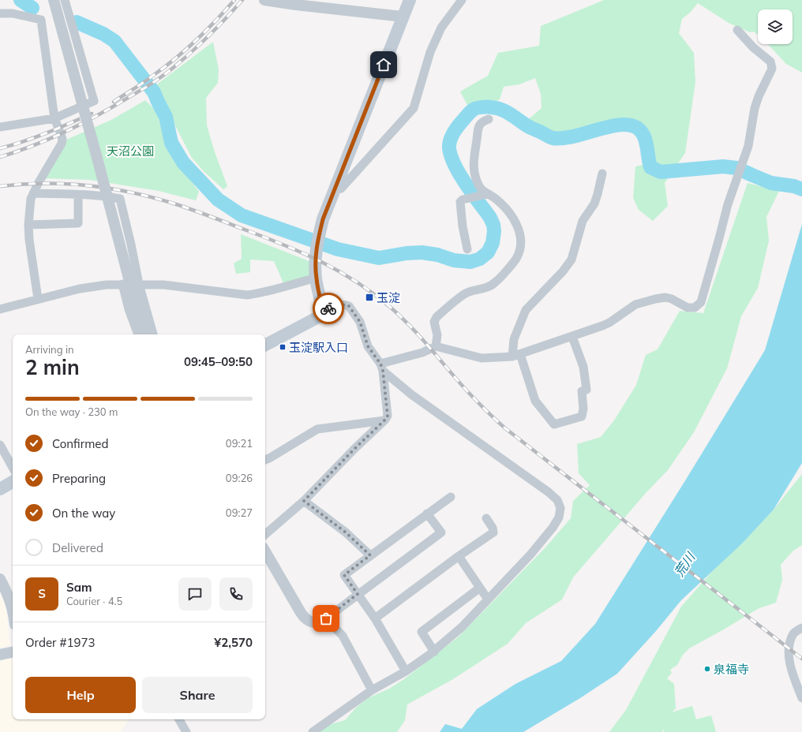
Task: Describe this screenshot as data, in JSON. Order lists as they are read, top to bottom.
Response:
{
  "water": ["荒川"],
  "parks": ["天沼公園"],
  "places": {
    "transit": ["玉淀", "玉淀駅入口"],
    "other": ["泉福寺"]
  },
  "page": {
    "heading": ["2 min", "Arriving in", "09:45–09:50"],
    "panel": [
      "Sam",
      "Courier · 4.5",
      "Order #1973",
      "¥2,570"
    ],
    "bar": "On the way · 230 m",
    "list": [
      ["Confirmed", "09:21"],
      ["Preparing", "09:26"],
      ["On the way", "09:27"],
      "Delivered"
    ],
    "round": "S",
    "buttons": ["Help", "Share"]
  }
}
